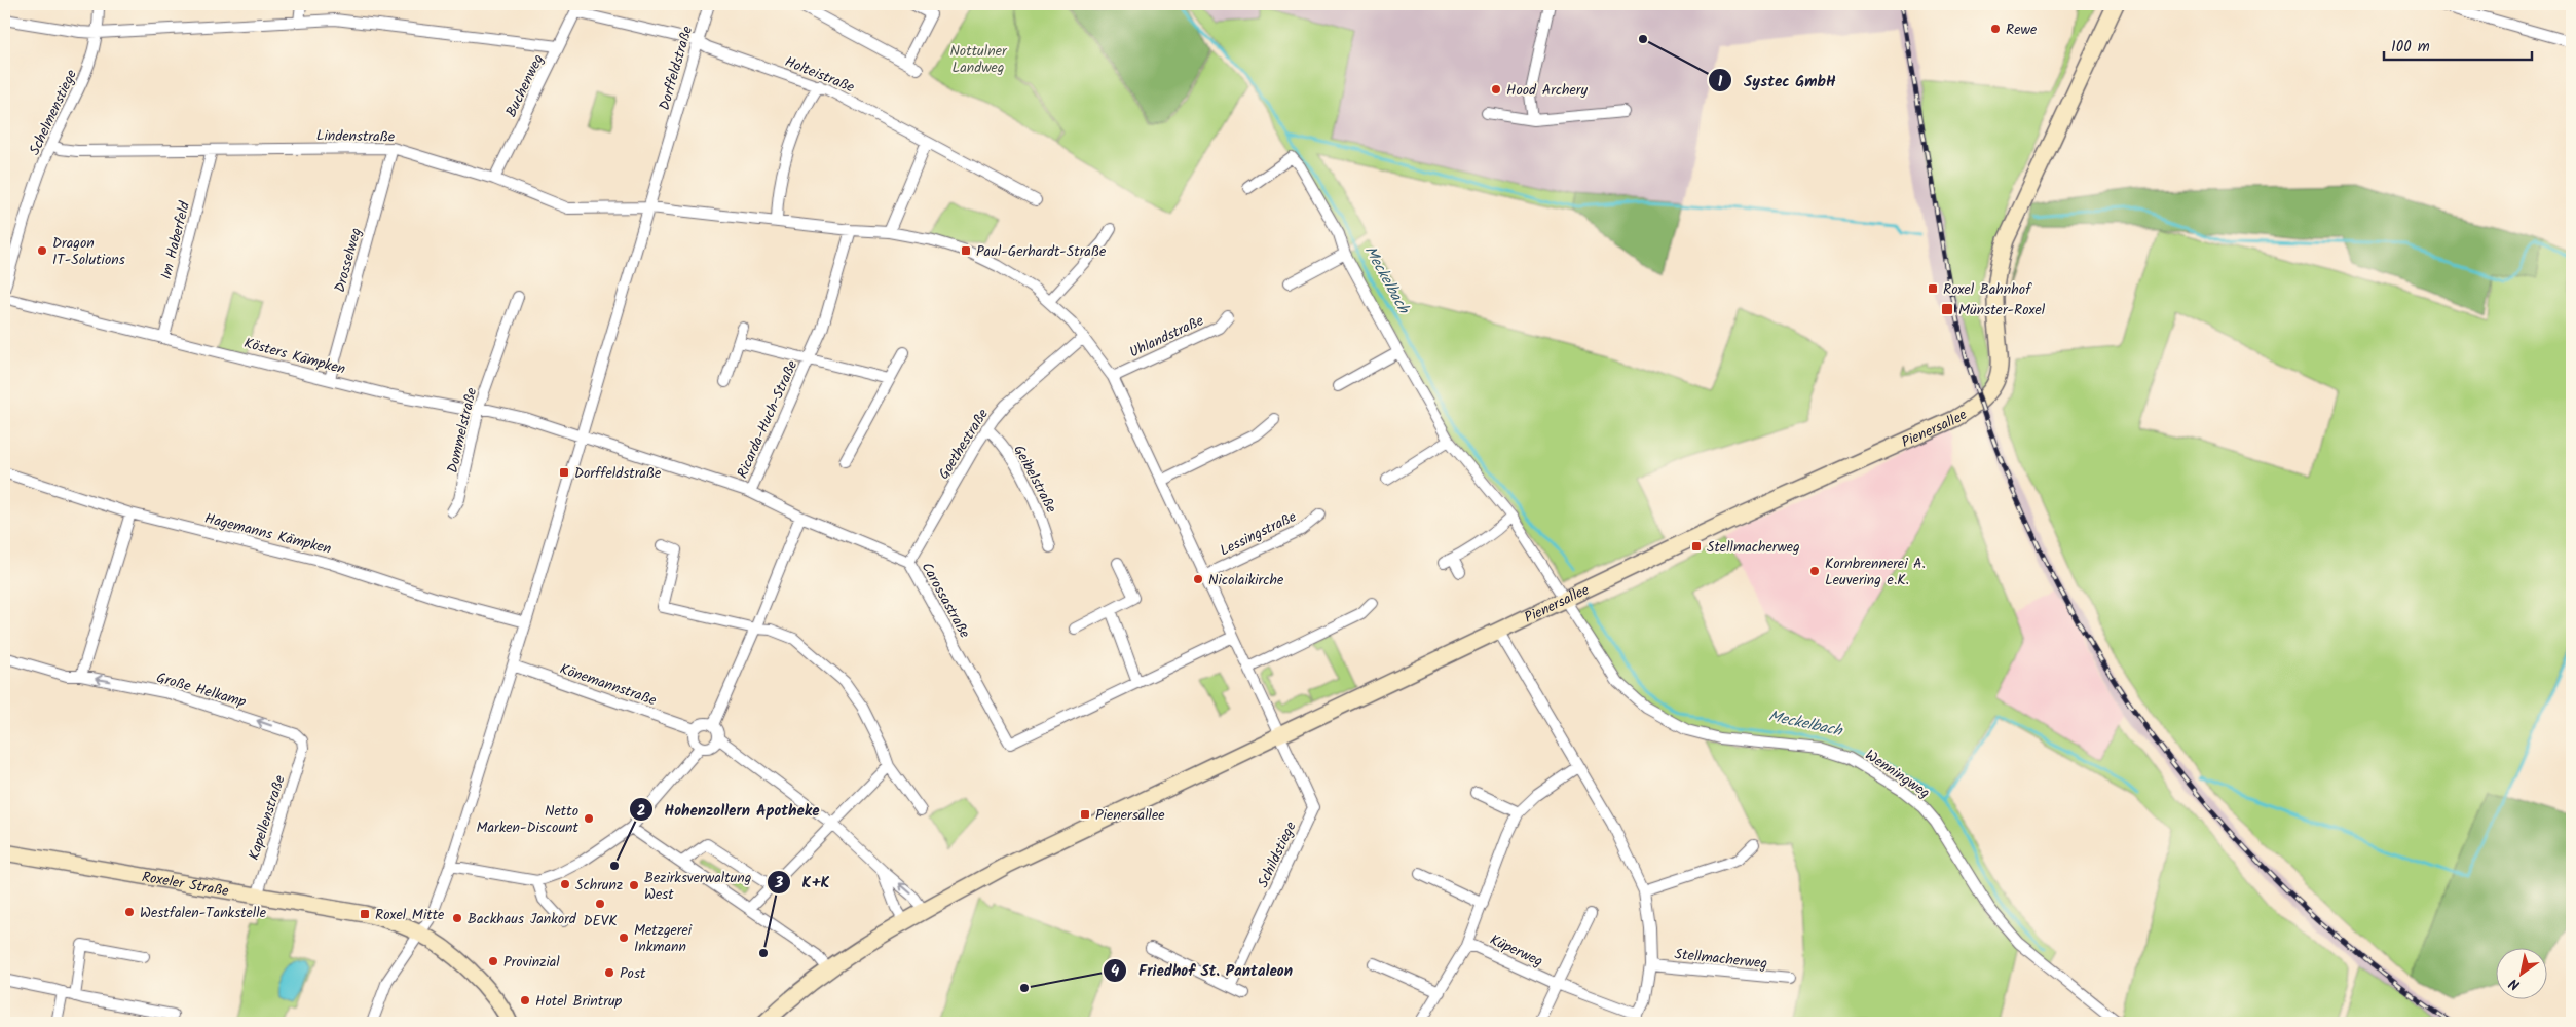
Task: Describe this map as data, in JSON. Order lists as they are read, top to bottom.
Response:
{
  "streets": {
    "main road": ["Pienersallee", "Roxeler Straße"],
    "street": [
      "Dorffeldstraße",
      "Holteistraße",
      "Buchenweg",
      "Schelmenstiege",
      "Lindenstraße",
      "Im Haberfeld",
      "Drosselweg",
      "Uhlandstraße",
      "Kösters Kämpken",
      "Ricarda-Huch-Straße",
      "Dommelstraße",
      "Goethestraße",
      "Geibelstraße",
      "Hagemanns Kämpken",
      "Lessingstraße",
      "Carossastraße",
      "Könemannstraße",
      "Große Helkamp",
      "Wenningweg",
      "Kapellenstraße",
      "Schildstiege",
      "Küperweg",
      "Stellmacherweg"
    ]
  },
  "crossings": [
    ["Dorffeldstraße", "Holteistraße"],
    ["Dorffeldstraße", "Lindenstraße"],
    ["Dorffeldstraße", "Kösters Kämpken"],
    ["Dorffeldstraße", "Hagemanns Kämpken"],
    ["Dorffeldstraße", "Carossastraße"],
    ["Dorffeldstraße", "Könemannstraße"],
    ["Dorffeldstraße", "Roxeler Straße"],
    ["Holteistraße", "Buchenweg"],
    ["Buchenweg", "Lindenstraße"],
    ["Schelmenstiege", "Lindenstraße"],
    ["Lindenstraße", "Im Haberfeld"],
    ["Lindenstraße", "Drosselweg"],
    ["Im Haberfeld", "Kösters Kämpken"],
    ["Drosselweg", "Kösters Kämpken"],
    ["Kösters Kämpken", "Dommelstraße"],
    ["Kösters Kämpken", "Carossastraße"],
    ["Ricarda-Huch-Straße", "Carossastraße"],
    ["Pienersallee", "Wenningweg"],
    ["Pienersallee", "Schildstiege"],
    ["Goethestraße", "Geibelstraße"],
    ["Goethestraße", "Carossastraße"],
    ["Große Helkamp", "Kapellenstraße"],
    ["Kapellenstraße", "Roxeler Straße"]
  ],
  "one_way": ["Große Helkamp"],
  "water": ["Meckelbach"],
  "parks": ["Nottulner Landweg"],
  "places": {
    "other": [
      "Rewe",
      "Systec GmbH",
      "Hood Archery",
      "Dragon IT-Solutions",
      "Kornbrennerei A. Leuvering e.K.",
      "Nicolaikirche",
      "Netto Marken-Discount",
      "Hohenzollern Apotheke",
      "Schrunz",
      "Bezirksverwaltung West",
      "DEVK",
      "Westfalen-Tankstelle",
      "Backhaus Jankord",
      "Metzgerei Inkmann",
      "K+K",
      "Provinzial",
      "Post",
      "Friedhof St. Pantaleon",
      "Hotel Brintrup"
    ],
    "transit": [
      "Paul-Gerhardt-Straße",
      "Roxel Bahnhof",
      "Münster-Roxel",
      "Dorffeldstraße",
      "Stellmacherweg",
      "Pienersallee",
      "Roxel Mitte"
    ]
  },
  "scale_bar": "100 m",
  "north": "bottom left"
}
